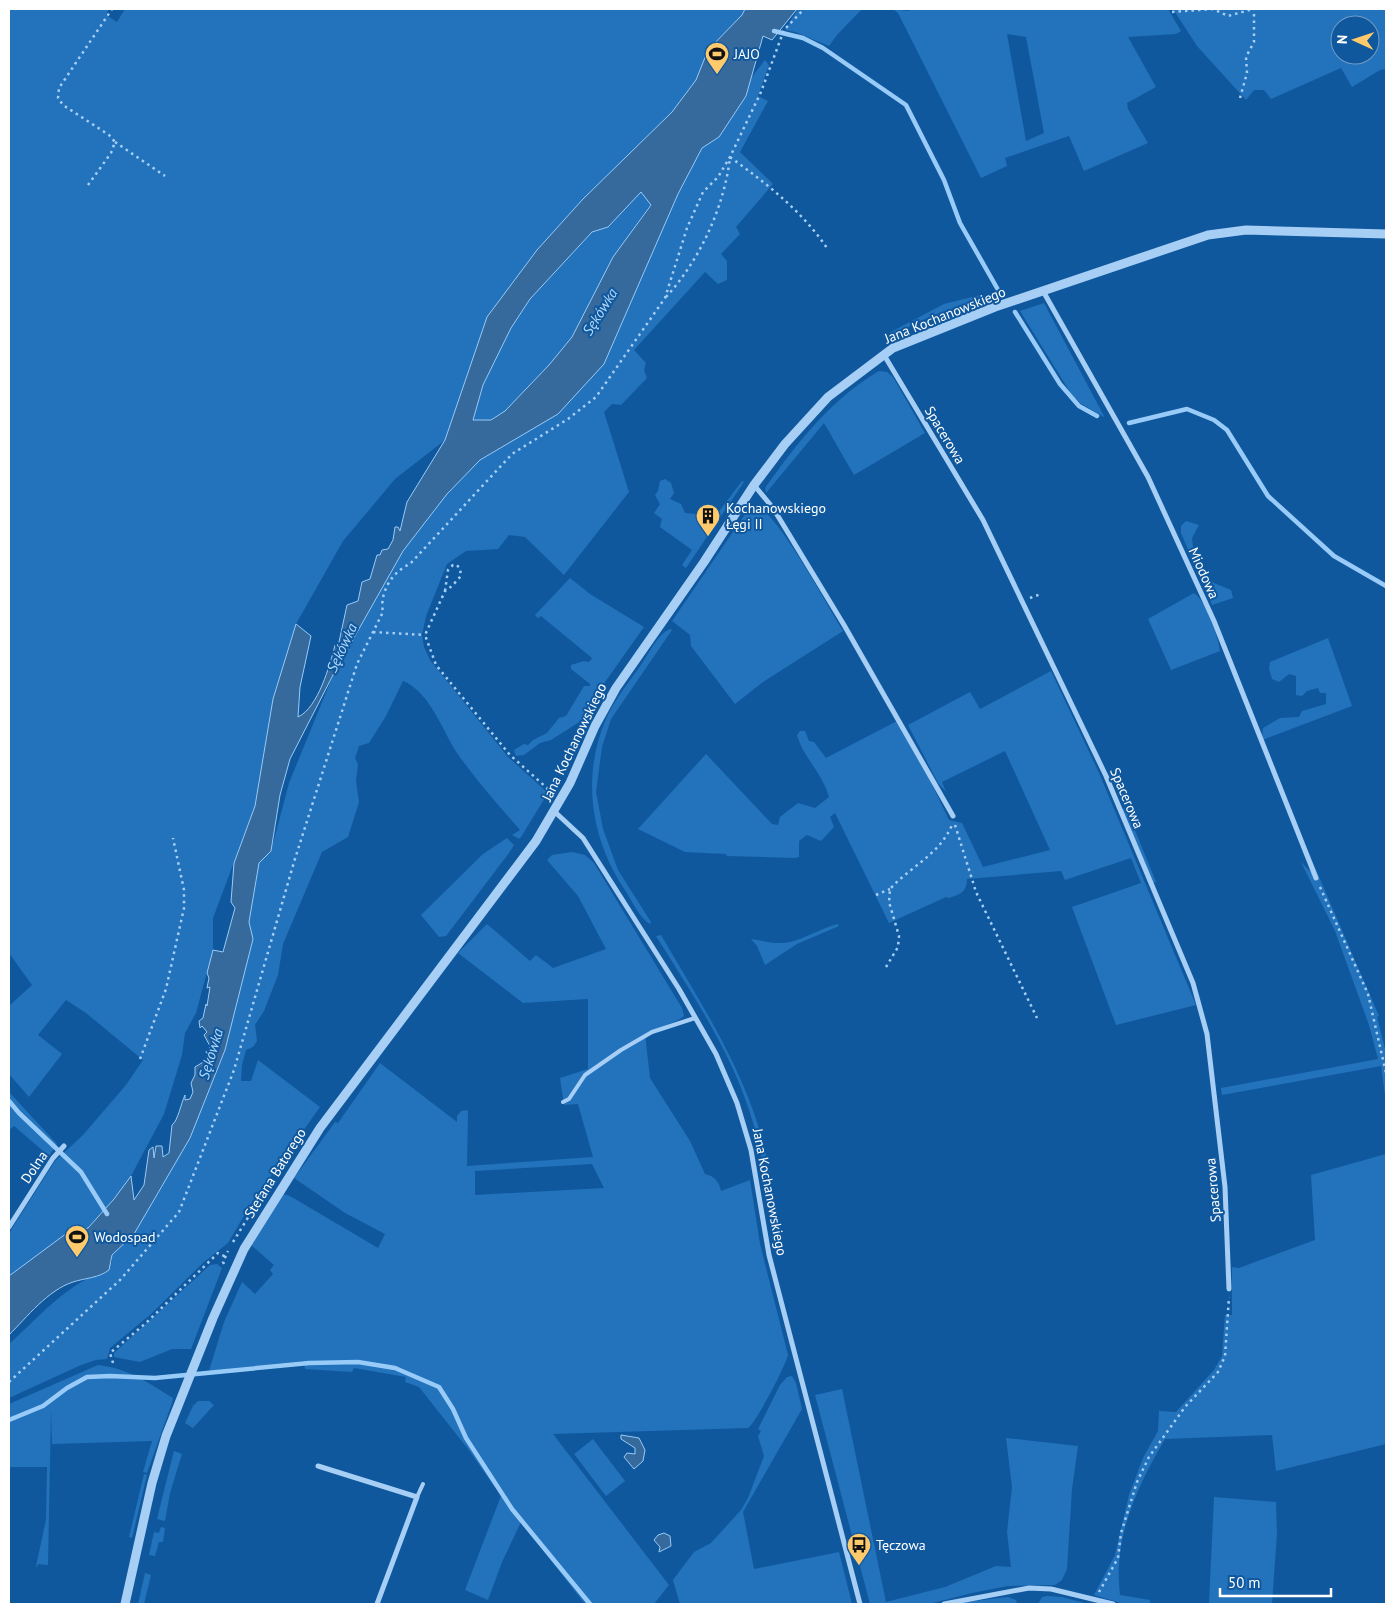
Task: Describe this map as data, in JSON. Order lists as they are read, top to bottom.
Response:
{
  "streets": {
    "street": [
      "Jana Kochanowskiego",
      "Spacerowa",
      "Miodowa",
      "Dolna",
      "Stefana Batorego"
    ]
  },
  "crossings": [
    ["Jana Kochanowskiego", "Spacerowa"],
    ["Jana Kochanowskiego", "Miodowa"],
    ["Jana Kochanowskiego", "Stefana Batorego"]
  ],
  "water": ["Sękówka"],
  "places": {
    "sports": ["JAJO", "Wodospad"],
    "building": ["Kochanowskiego Łęgi II"],
    "bus stop": ["Tęczowa"]
  },
  "scale_bar": "50 m",
  "north": "left"
}
